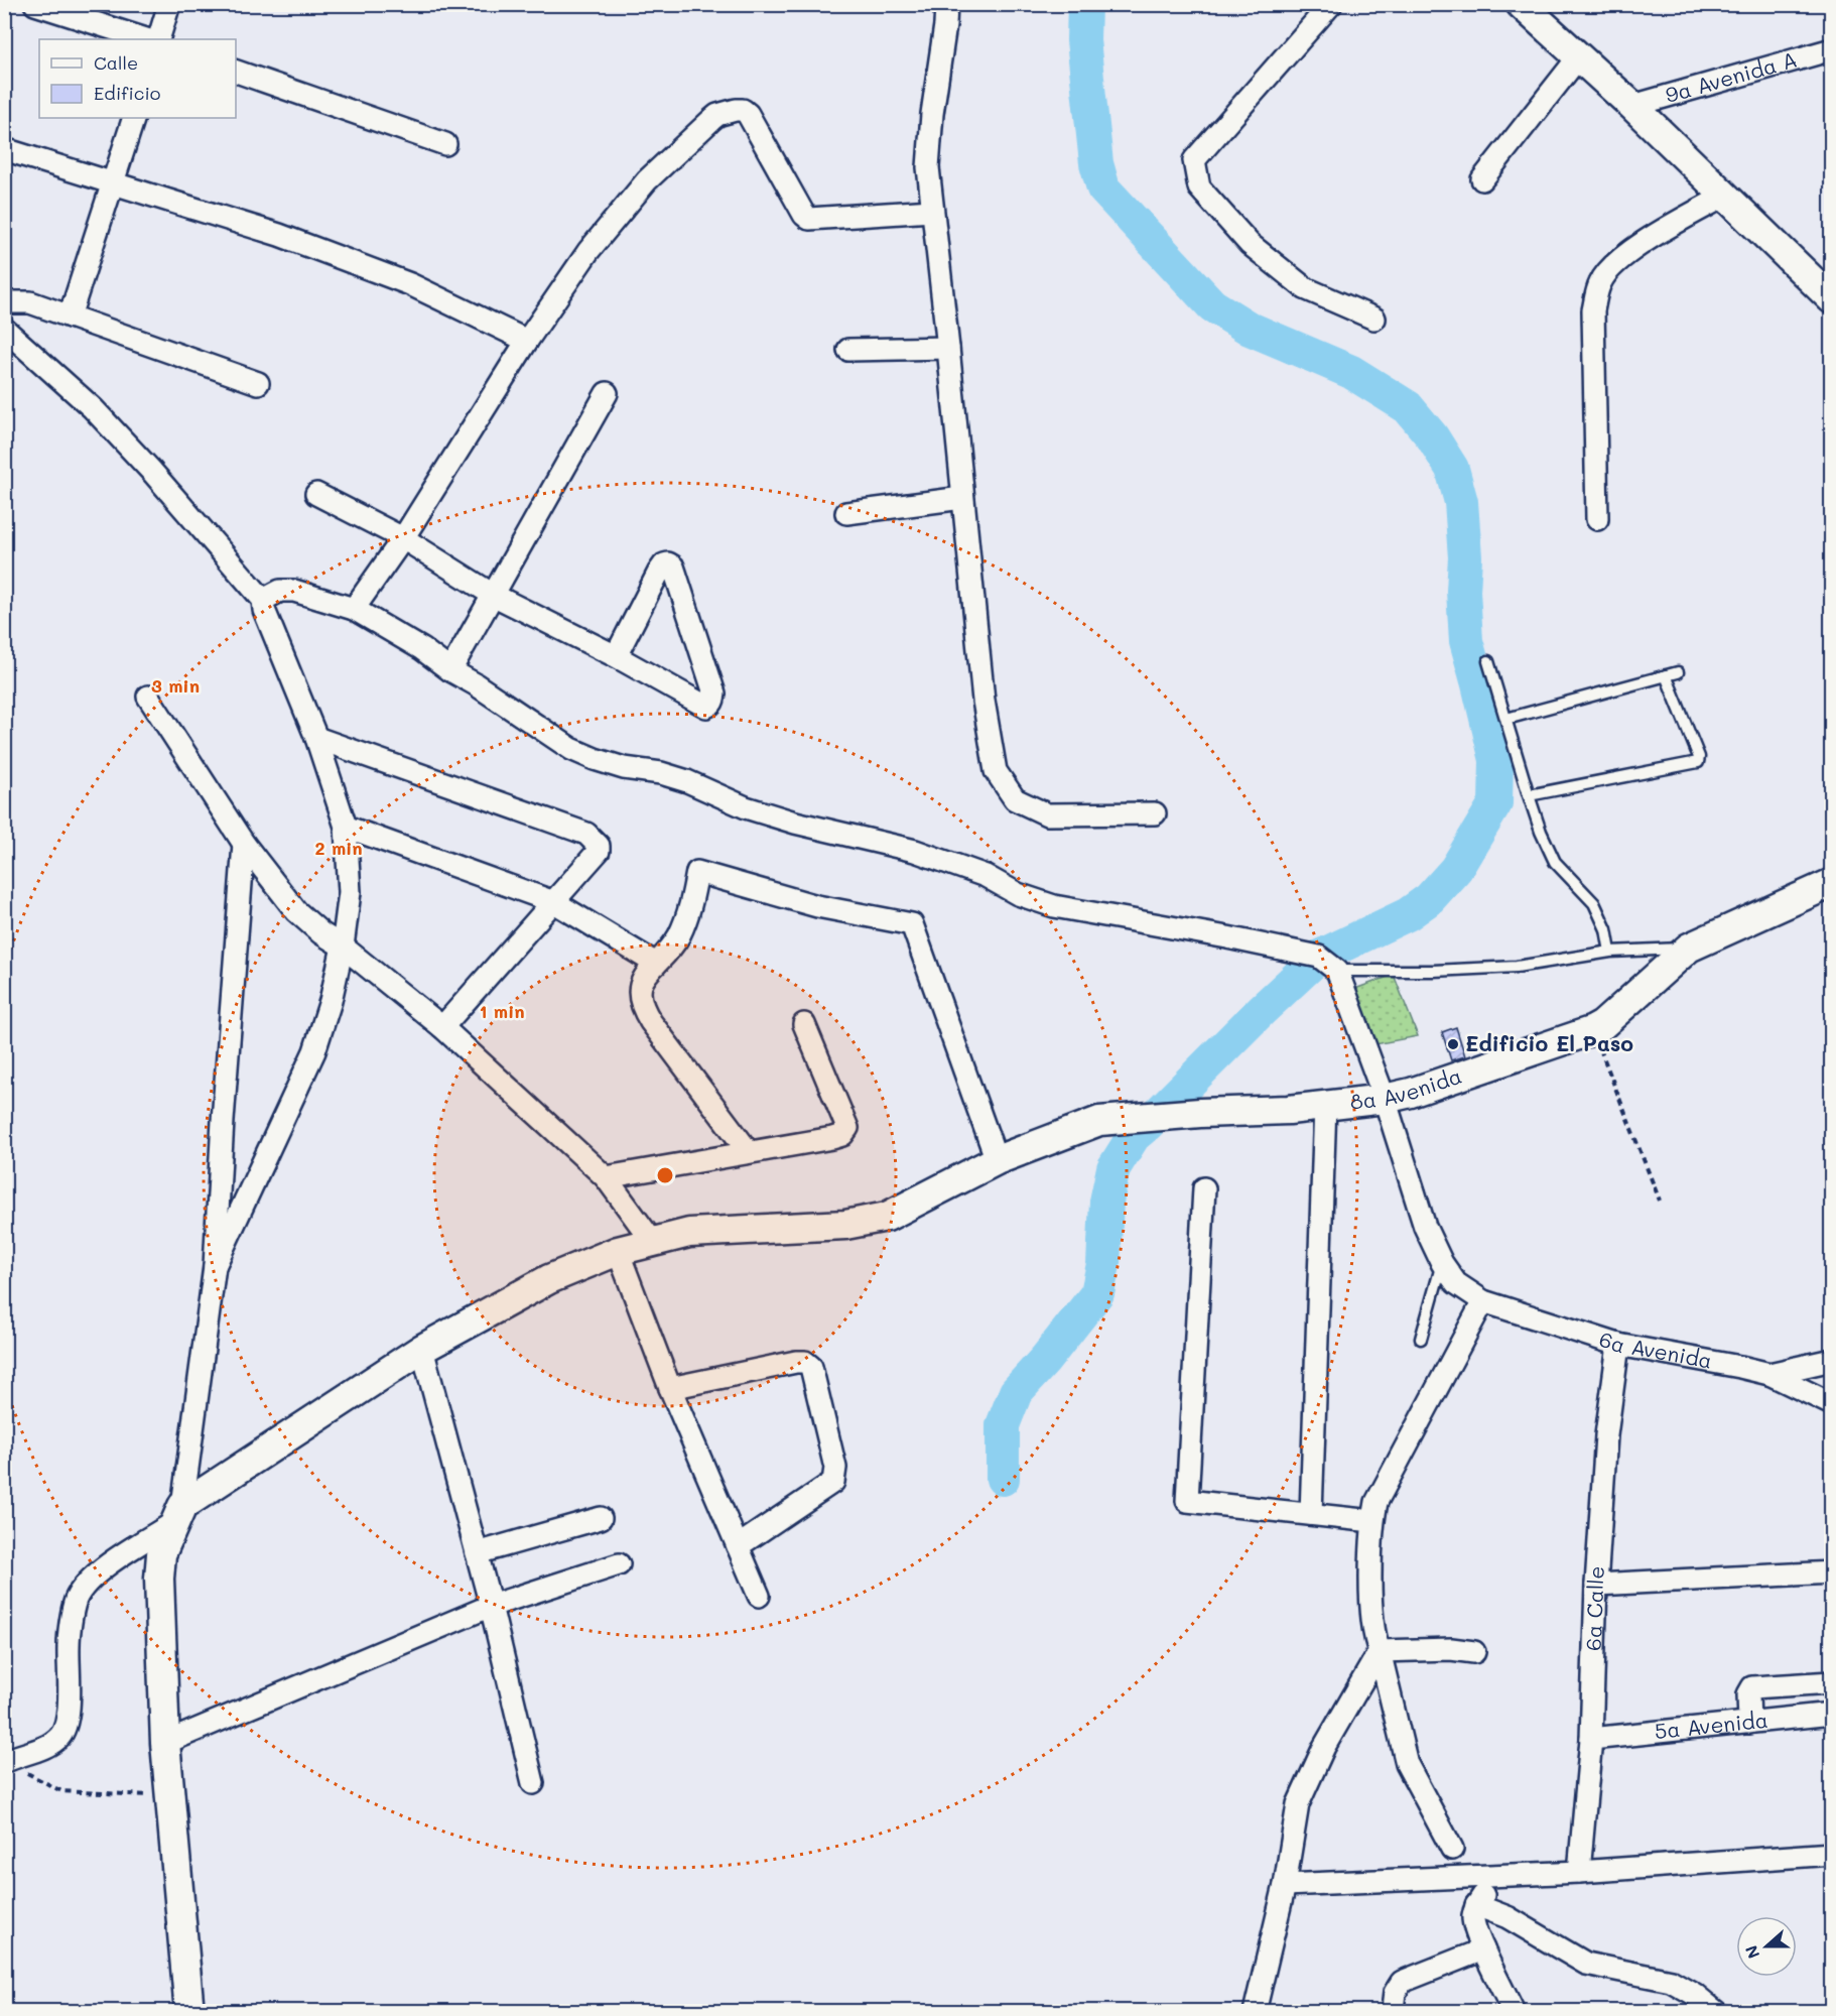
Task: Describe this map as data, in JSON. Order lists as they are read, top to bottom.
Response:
{
  "streets": {
    "street": [
      "9a Avenida A",
      "8a Avenida",
      "6a Avenida",
      "6a Calle",
      "5a Avenida"
    ]
  },
  "crossings": [
    ["8a Avenida", "6a Avenida"],
    ["6a Avenida", "6a Calle"],
    ["6a Calle", "5a Avenida"]
  ],
  "places": ["Edificio El Paso"],
  "legend": ["Calle", "Edificio"],
  "north": "left",
  "rings": ["3 min", "2 min", "1 min"]
}
